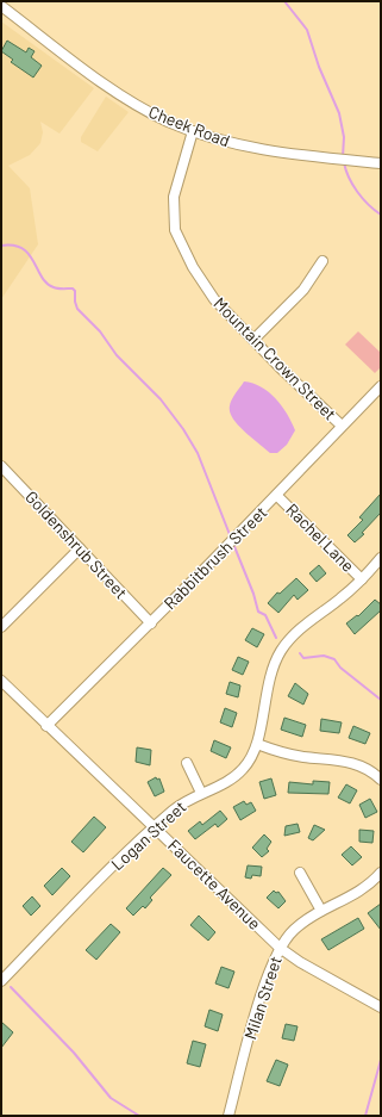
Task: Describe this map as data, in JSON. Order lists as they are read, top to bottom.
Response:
{
  "streets": {
    "street": [
      "Cheek Road",
      "Mountain Crown Street",
      "Rachel Lane",
      "Goldenshrub Street",
      "Rabbitbrush Street",
      "Logan Street",
      "Faucette Avenue",
      "Milan Street"
    ]
  },
  "crossings": [
    ["Cheek Road", "Mountain Crown Street"],
    ["Mountain Crown Street", "Rabbitbrush Street"],
    ["Rachel Lane", "Rabbitbrush Street"],
    ["Rachel Lane", "Logan Street"],
    ["Goldenshrub Street", "Rabbitbrush Street"],
    ["Rabbitbrush Street", "Faucette Avenue"],
    ["Logan Street", "Faucette Avenue"],
    ["Faucette Avenue", "Milan Street"]
  ]
}
